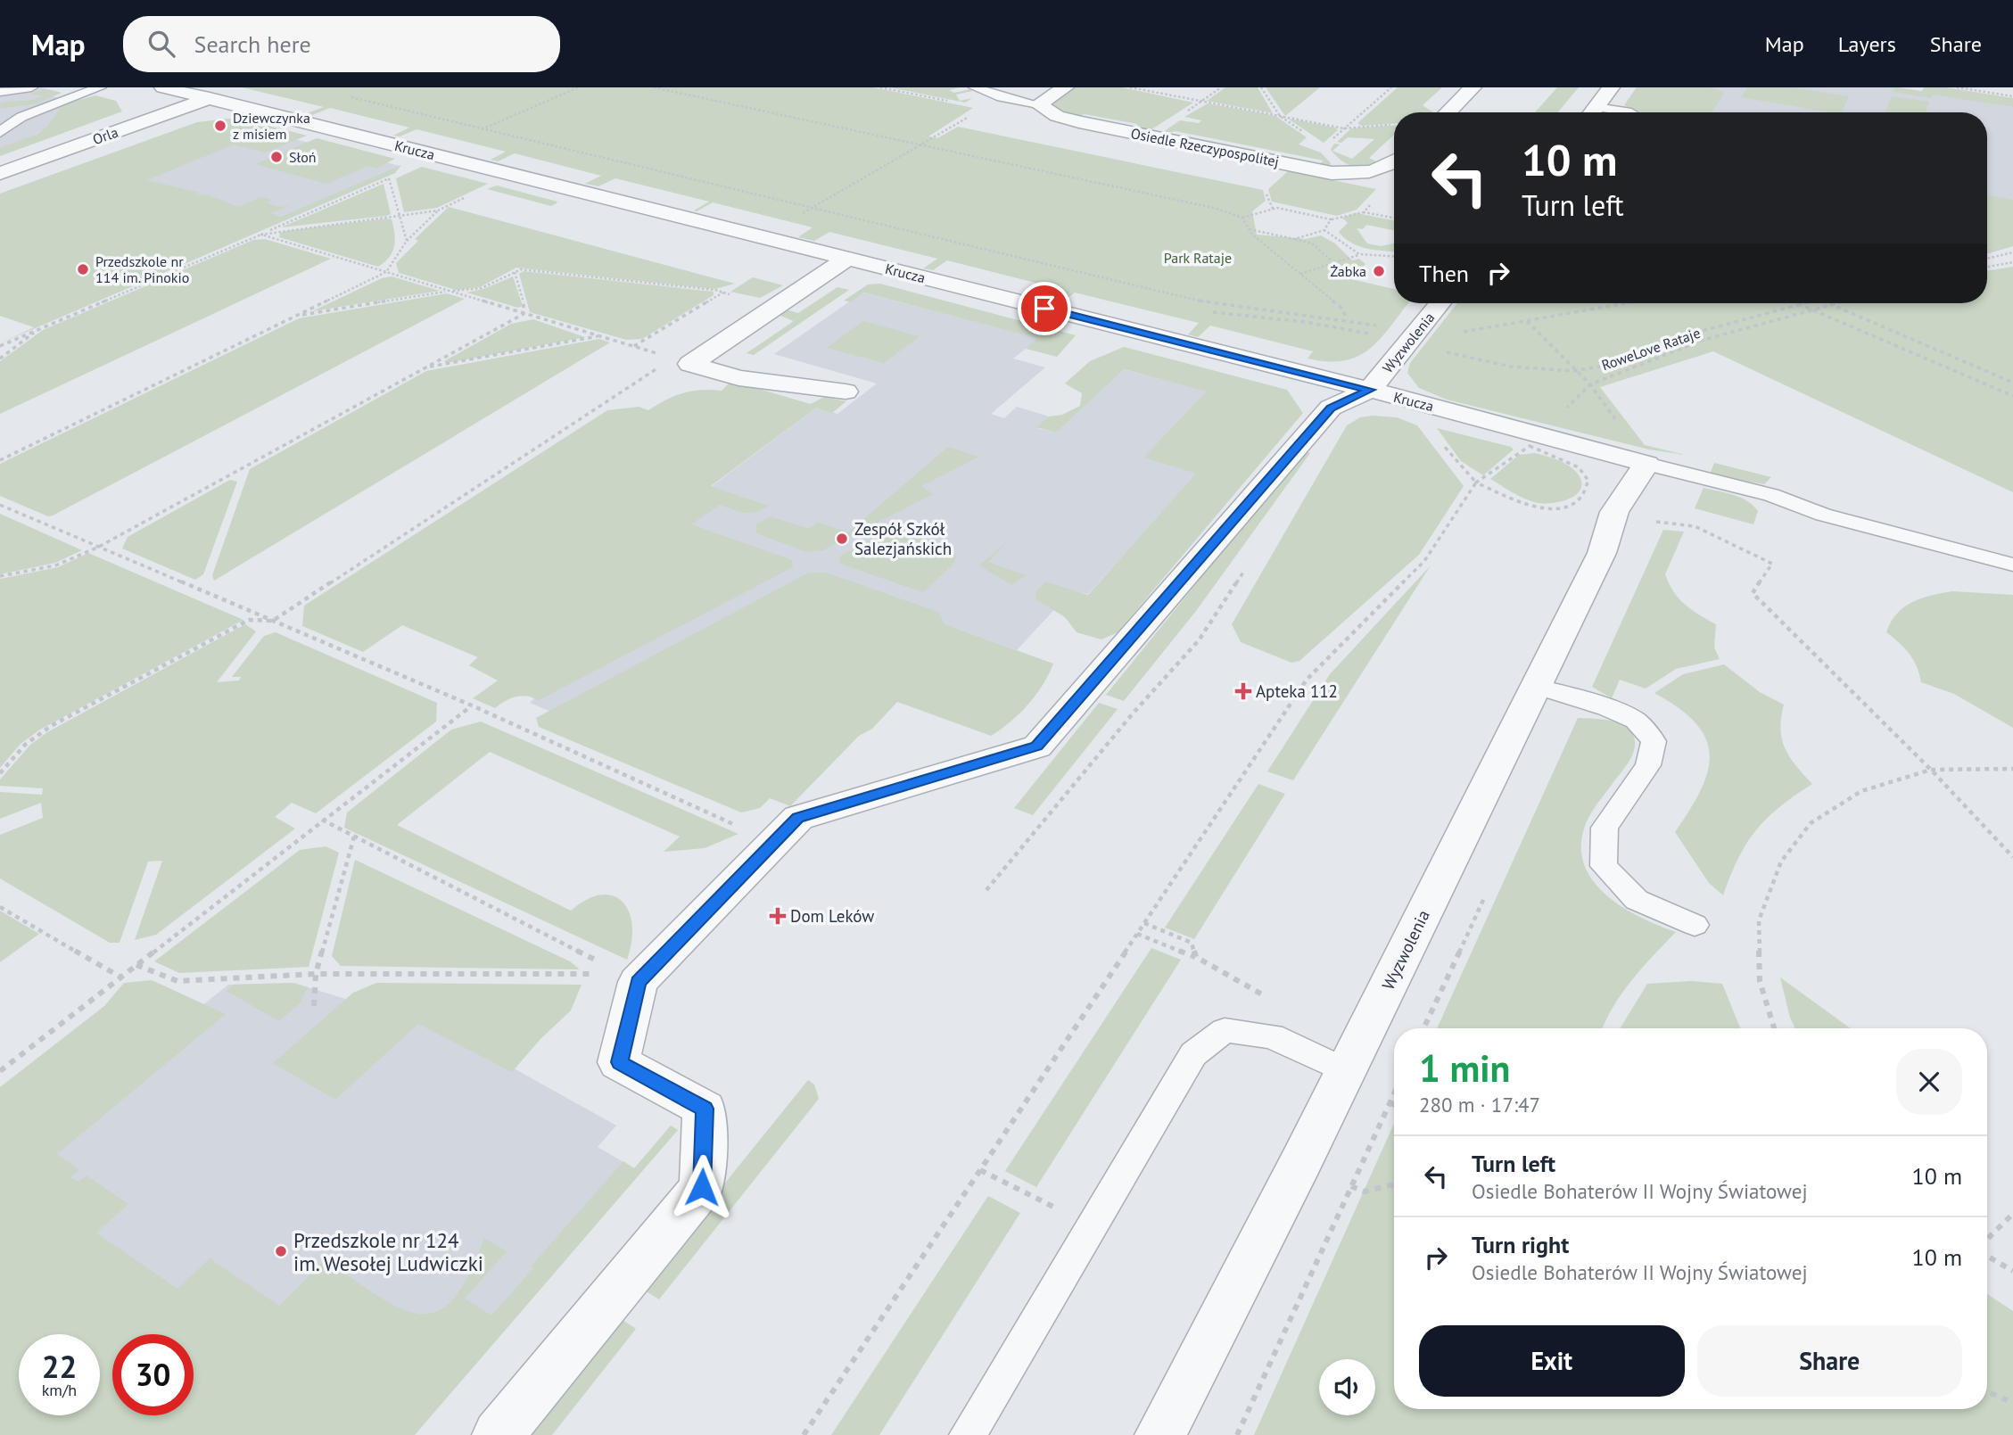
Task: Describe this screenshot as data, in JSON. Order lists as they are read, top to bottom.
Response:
{
  "streets": {
    "street": [
      "Orla",
      "Osiedle Rzeczypospolitej",
      "Krucza",
      "Wyzwolenia"
    ],
    "path": ["RoweLove Rataje"]
  },
  "crossings": [
    ["Orla", "Krucza"],
    ["Krucza", "Wyzwolenia"],
    ["Wyzwolenia", "RoweLove Rataje"]
  ],
  "parks": ["Park Rataje"],
  "places": {
    "other": [
      "Dziewczynka z misiem",
      "Słoń",
      "Przedszkole nr 114 im. Pinokio",
      "Żabka",
      "Zespół Szkół Salezjańskich",
      "Przedszkole nr 124 im. Wesołej Ludwiczki"
    ],
    "health": ["Apteka 112", "Dom Leków"]
  },
  "page": {
    "header": "Map",
    "search": "Search here",
    "nav": ["Map", "Layers", "Share"],
    "turn": ["10 m", "Turn left"],
    "then": "Then",
    "heading": ["1 min", "280 m · 17:47"],
    "list": [
      {
        "name": "Turn left",
        "note": "Osiedle Bohaterów II Wojny Światowej",
        "value": "10 m"
      },
      {
        "name": "Turn right",
        "note": "Osiedle Bohaterów II Wojny Światowej",
        "value": "10 m"
      }
    ],
    "buttons": ["Exit", "Share"],
    "speed": "22 km/h",
    "limit": "30"
  }
}
